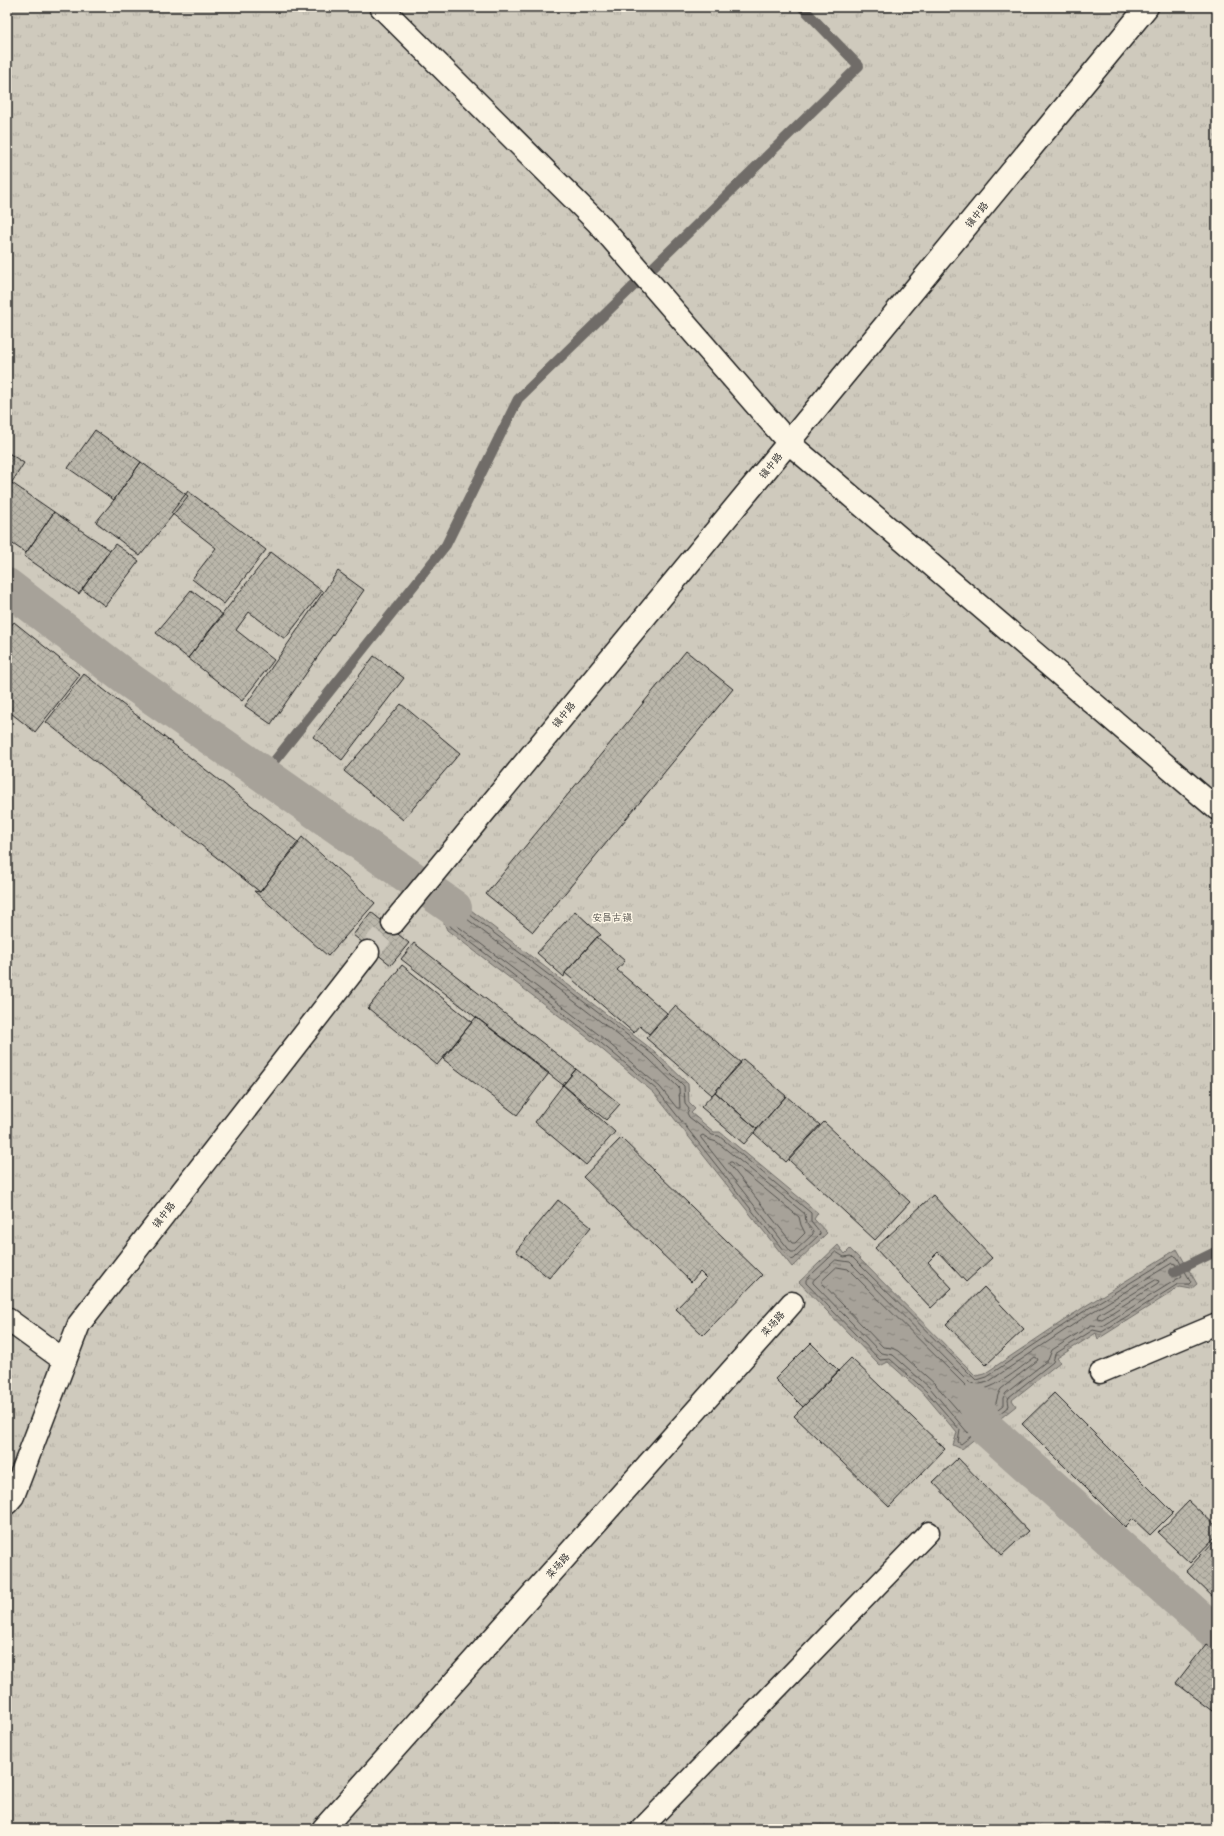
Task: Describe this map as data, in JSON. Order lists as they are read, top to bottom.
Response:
{
  "streets": {
    "street": ["镇中路", "菜场路"]
  },
  "parks": ["安昌古镇"]
}
